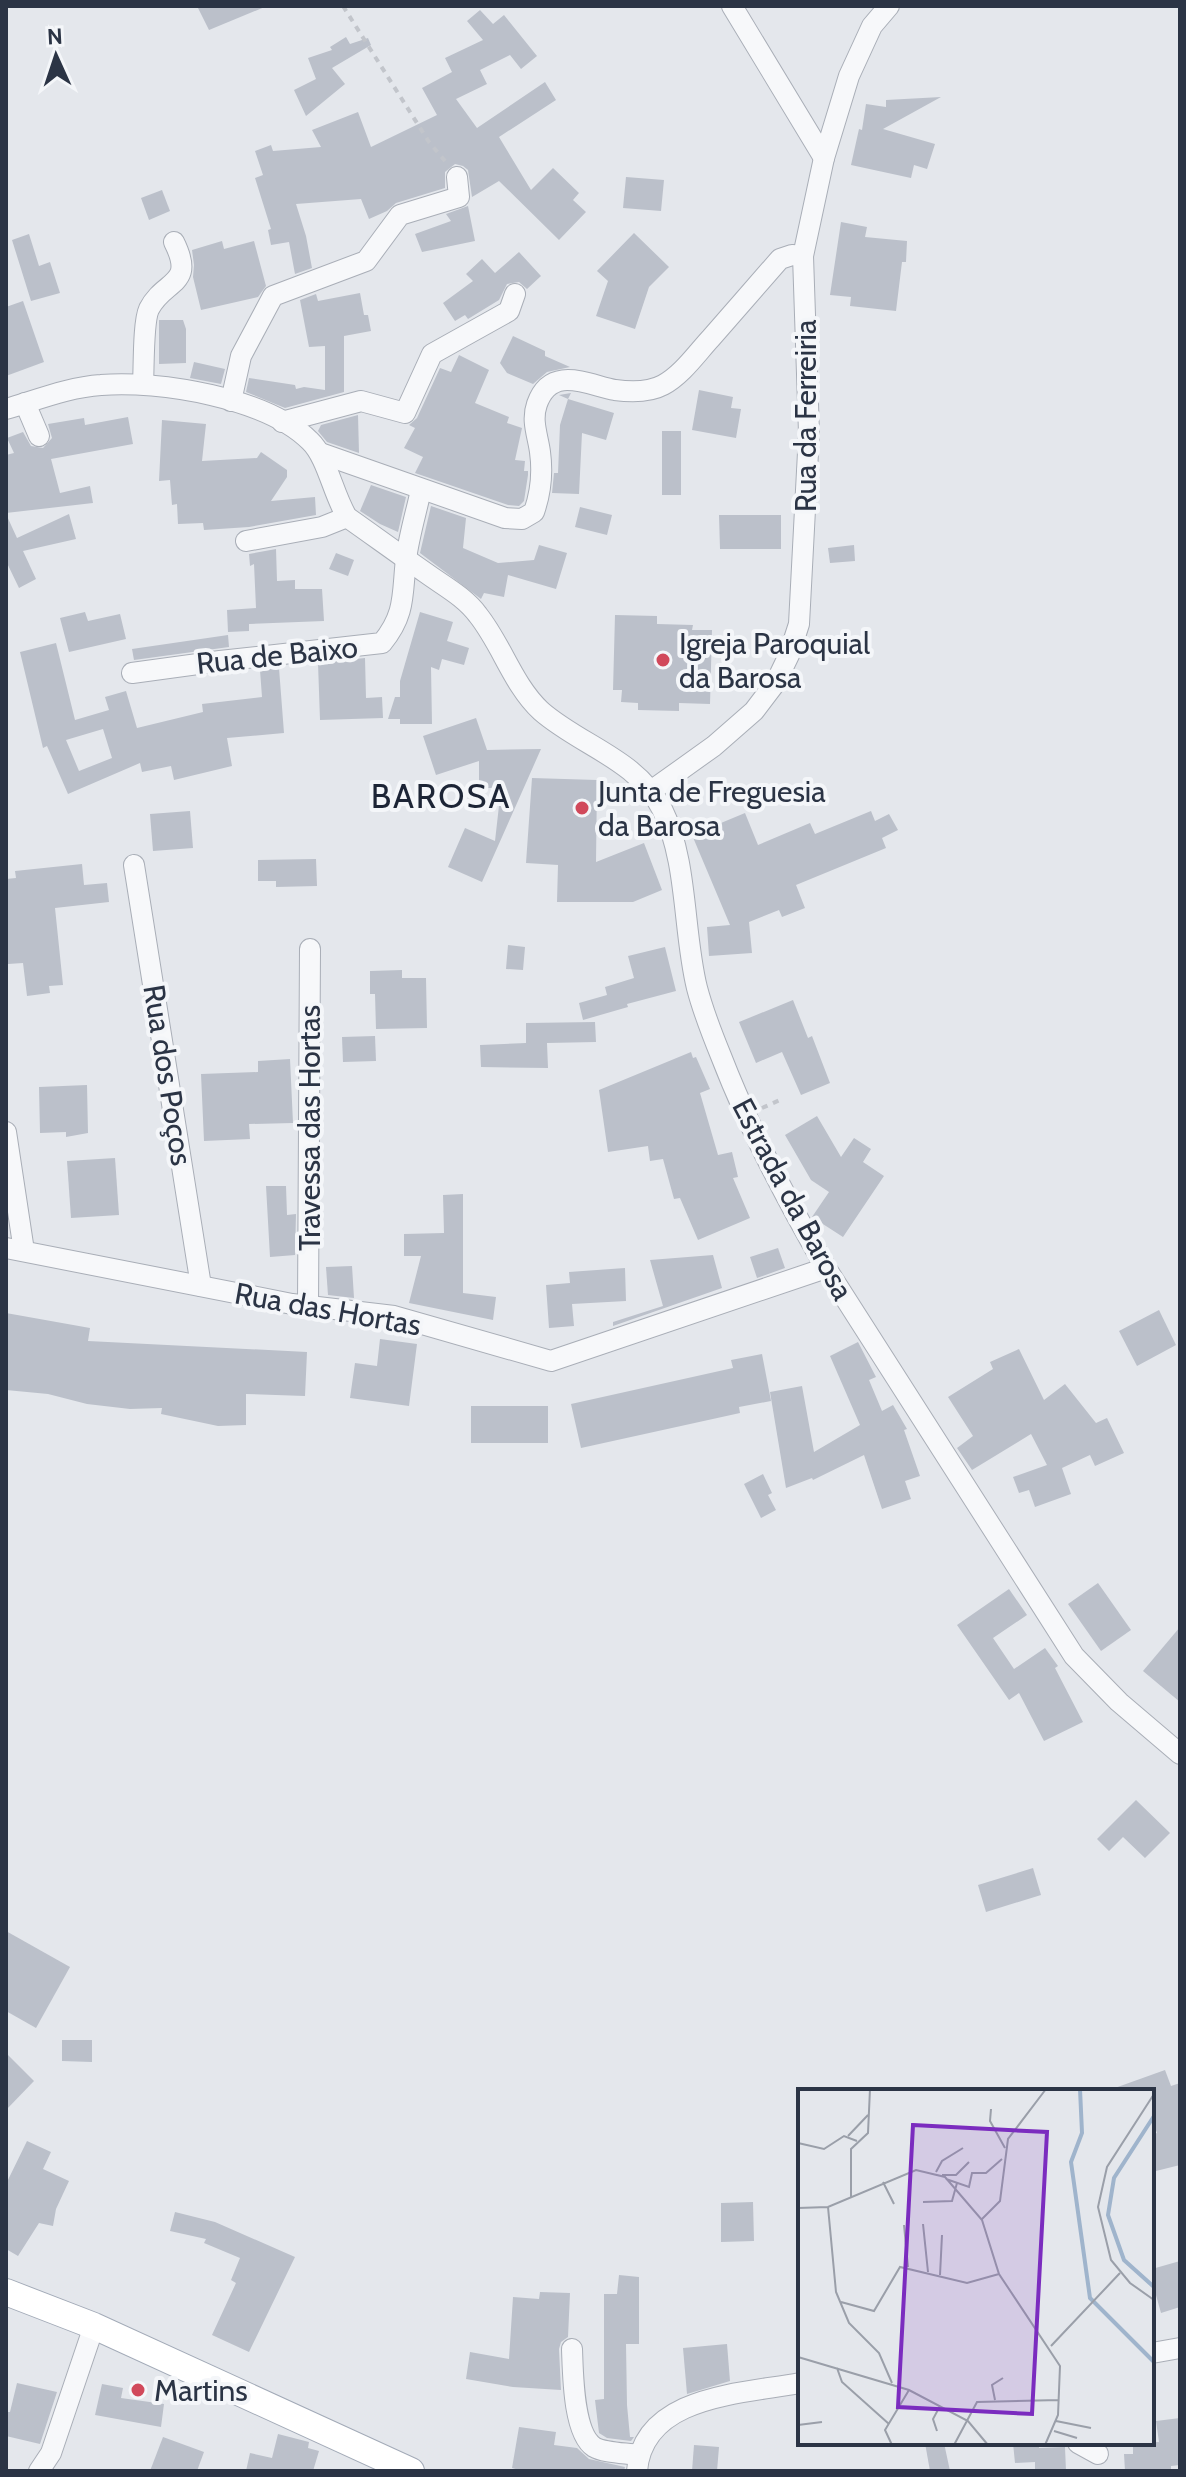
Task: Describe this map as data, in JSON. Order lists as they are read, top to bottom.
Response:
{
  "streets": {
    "street": [
      "Rua da Ferreiria",
      "Rua de Baixo",
      "Rua dos Poços",
      "Travessa das Hortas",
      "Estrada da Barosa",
      "Rua das Hortas"
    ]
  },
  "crossings": [
    ["Rua da Ferreiria", "Estrada da Barosa"],
    ["Rua de Baixo", "Estrada da Barosa"],
    ["Rua dos Poços", "Rua das Hortas"],
    ["Travessa das Hortas", "Rua das Hortas"],
    ["Estrada da Barosa", "Rua das Hortas"]
  ],
  "districts": ["BAROSA"],
  "places": ["Igreja Paroquial da Barosa", "Junta de Freguesia da Barosa", "Martins"],
  "north": "top"
}
